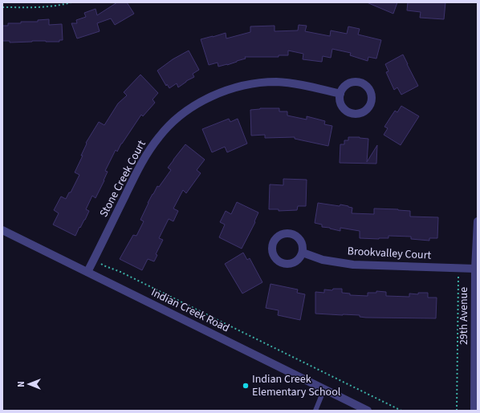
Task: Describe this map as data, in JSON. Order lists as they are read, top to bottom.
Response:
{
  "streets": {
    "street": [
      "Stone Creek Court",
      "Brookvalley Court",
      "Indian Creek Road",
      "29th Avenue"
    ]
  },
  "crossings": [
    ["Stone Creek Court", "Indian Creek Road"],
    ["Brookvalley Court", "29th Avenue"]
  ],
  "places": ["Indian Creek Elementary School"],
  "north": "left"
}
